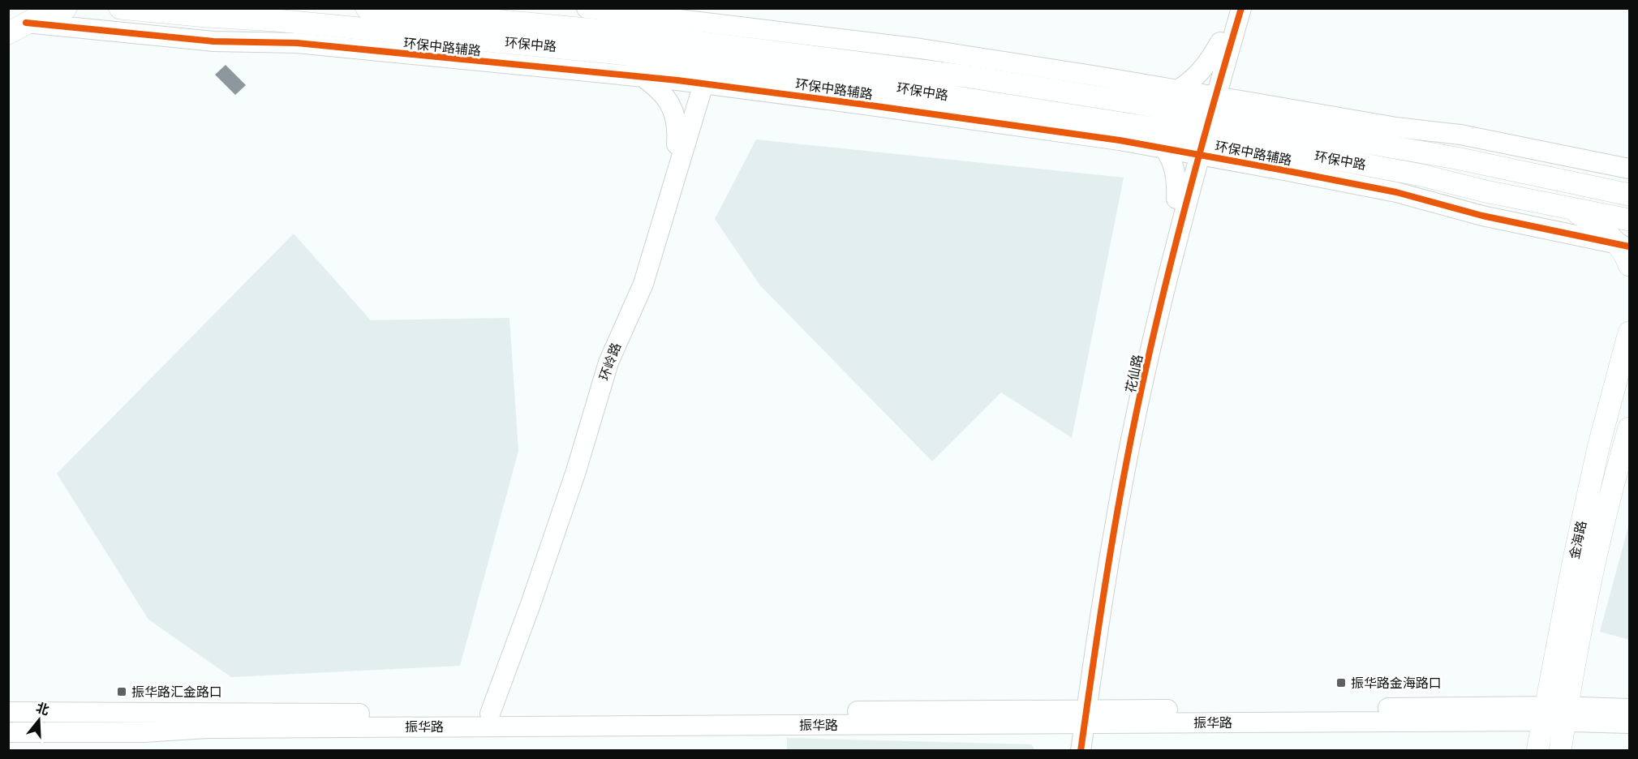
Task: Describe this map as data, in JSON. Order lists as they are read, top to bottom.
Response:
{
  "streets": {
    "main road": ["环保中路", "金海路"],
    "street": [
      "环保中路辅路",
      "环岭路",
      "花仙路",
      "振华路"
    ]
  },
  "crossings": [
    ["环保中路", "环保中路辅路"],
    ["环保中路", "环岭路"],
    ["环保中路", "花仙路"],
    ["环保中路辅路", "环岭路"],
    ["环保中路辅路", "花仙路"],
    ["环岭路", "振华路"],
    ["花仙路", "振华路"],
    ["金海路", "振华路"]
  ],
  "places": {
    "transit": ["振华路金海路口", "振华路汇金路口"]
  },
  "north": "top"
}
